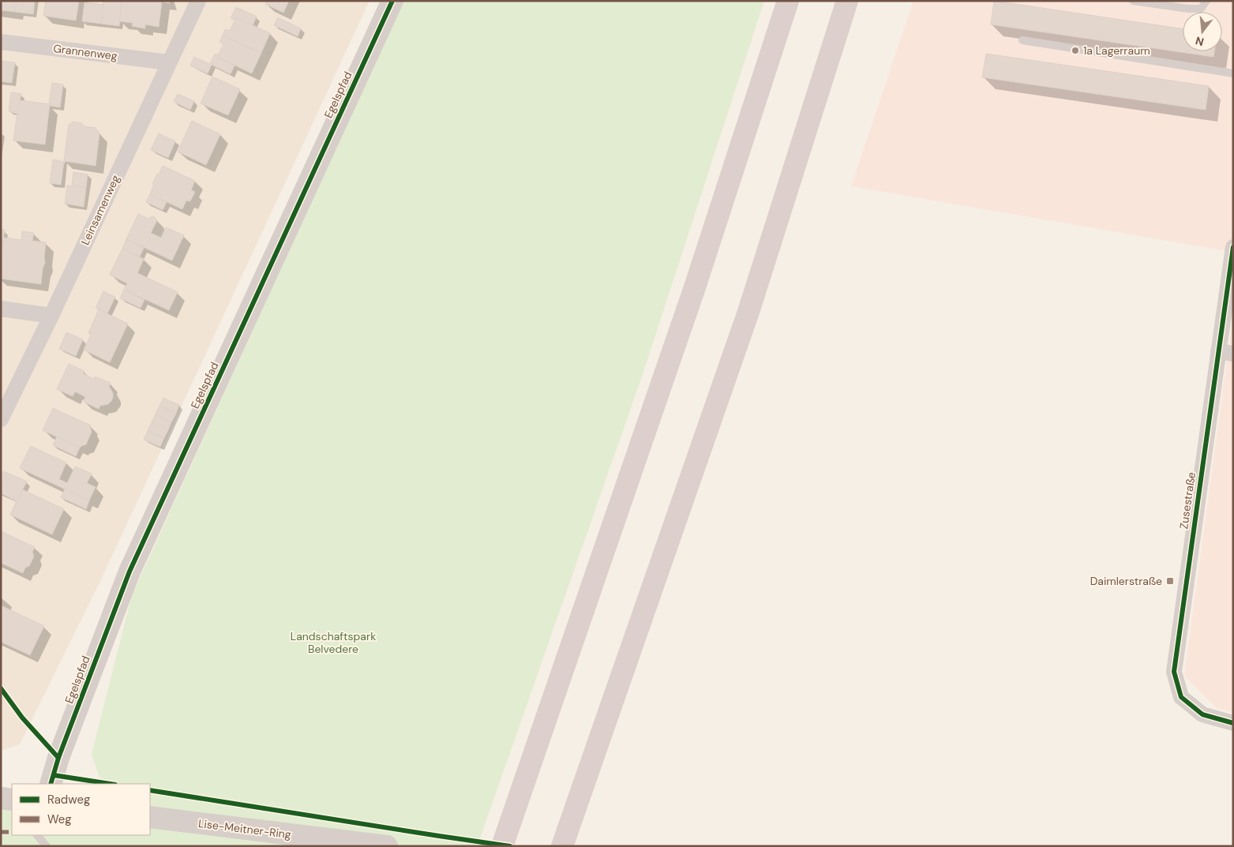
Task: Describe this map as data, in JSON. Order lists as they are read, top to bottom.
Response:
{
  "streets": {
    "street": [
      "Grannenweg",
      "Egelspfad",
      "Leinsamenweg",
      "Zusestraße",
      "Lise-Meitner-Ring"
    ]
  },
  "crossings": [
    ["Grannenweg", "Leinsamenweg"]
  ],
  "parks": ["Landschaftspark Belvedere"],
  "places": {
    "other": ["1a Lagerraum"],
    "transit": ["Daimlerstraße"]
  },
  "legend": ["Radweg", "Weg"],
  "north": "bottom"
}
